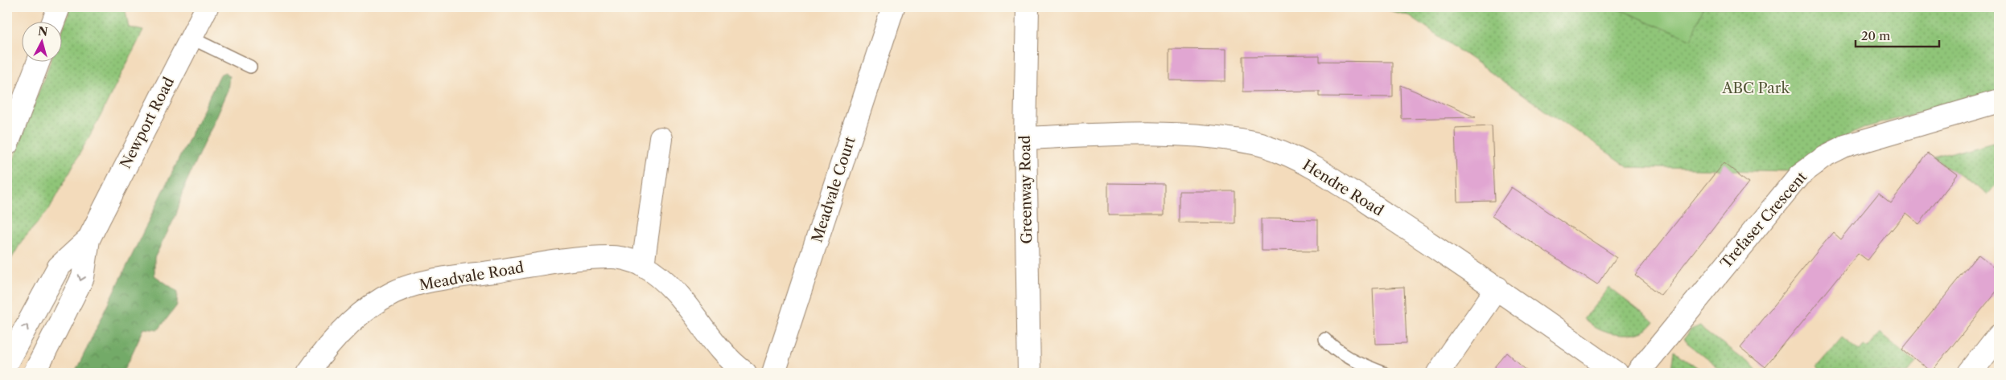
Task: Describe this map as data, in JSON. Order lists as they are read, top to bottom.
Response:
{
  "streets": {
    "street": [
      "Newport Road",
      "Hendre Road",
      "Meadvale Court",
      "Greenway Road",
      "Trefaser Crescent",
      "Meadvale Road"
    ]
  },
  "crossings": [
    ["Hendre Road", "Greenway Road"]
  ],
  "parks": ["ABC Park"],
  "scale_bar": "20 m",
  "north": "top"
}
